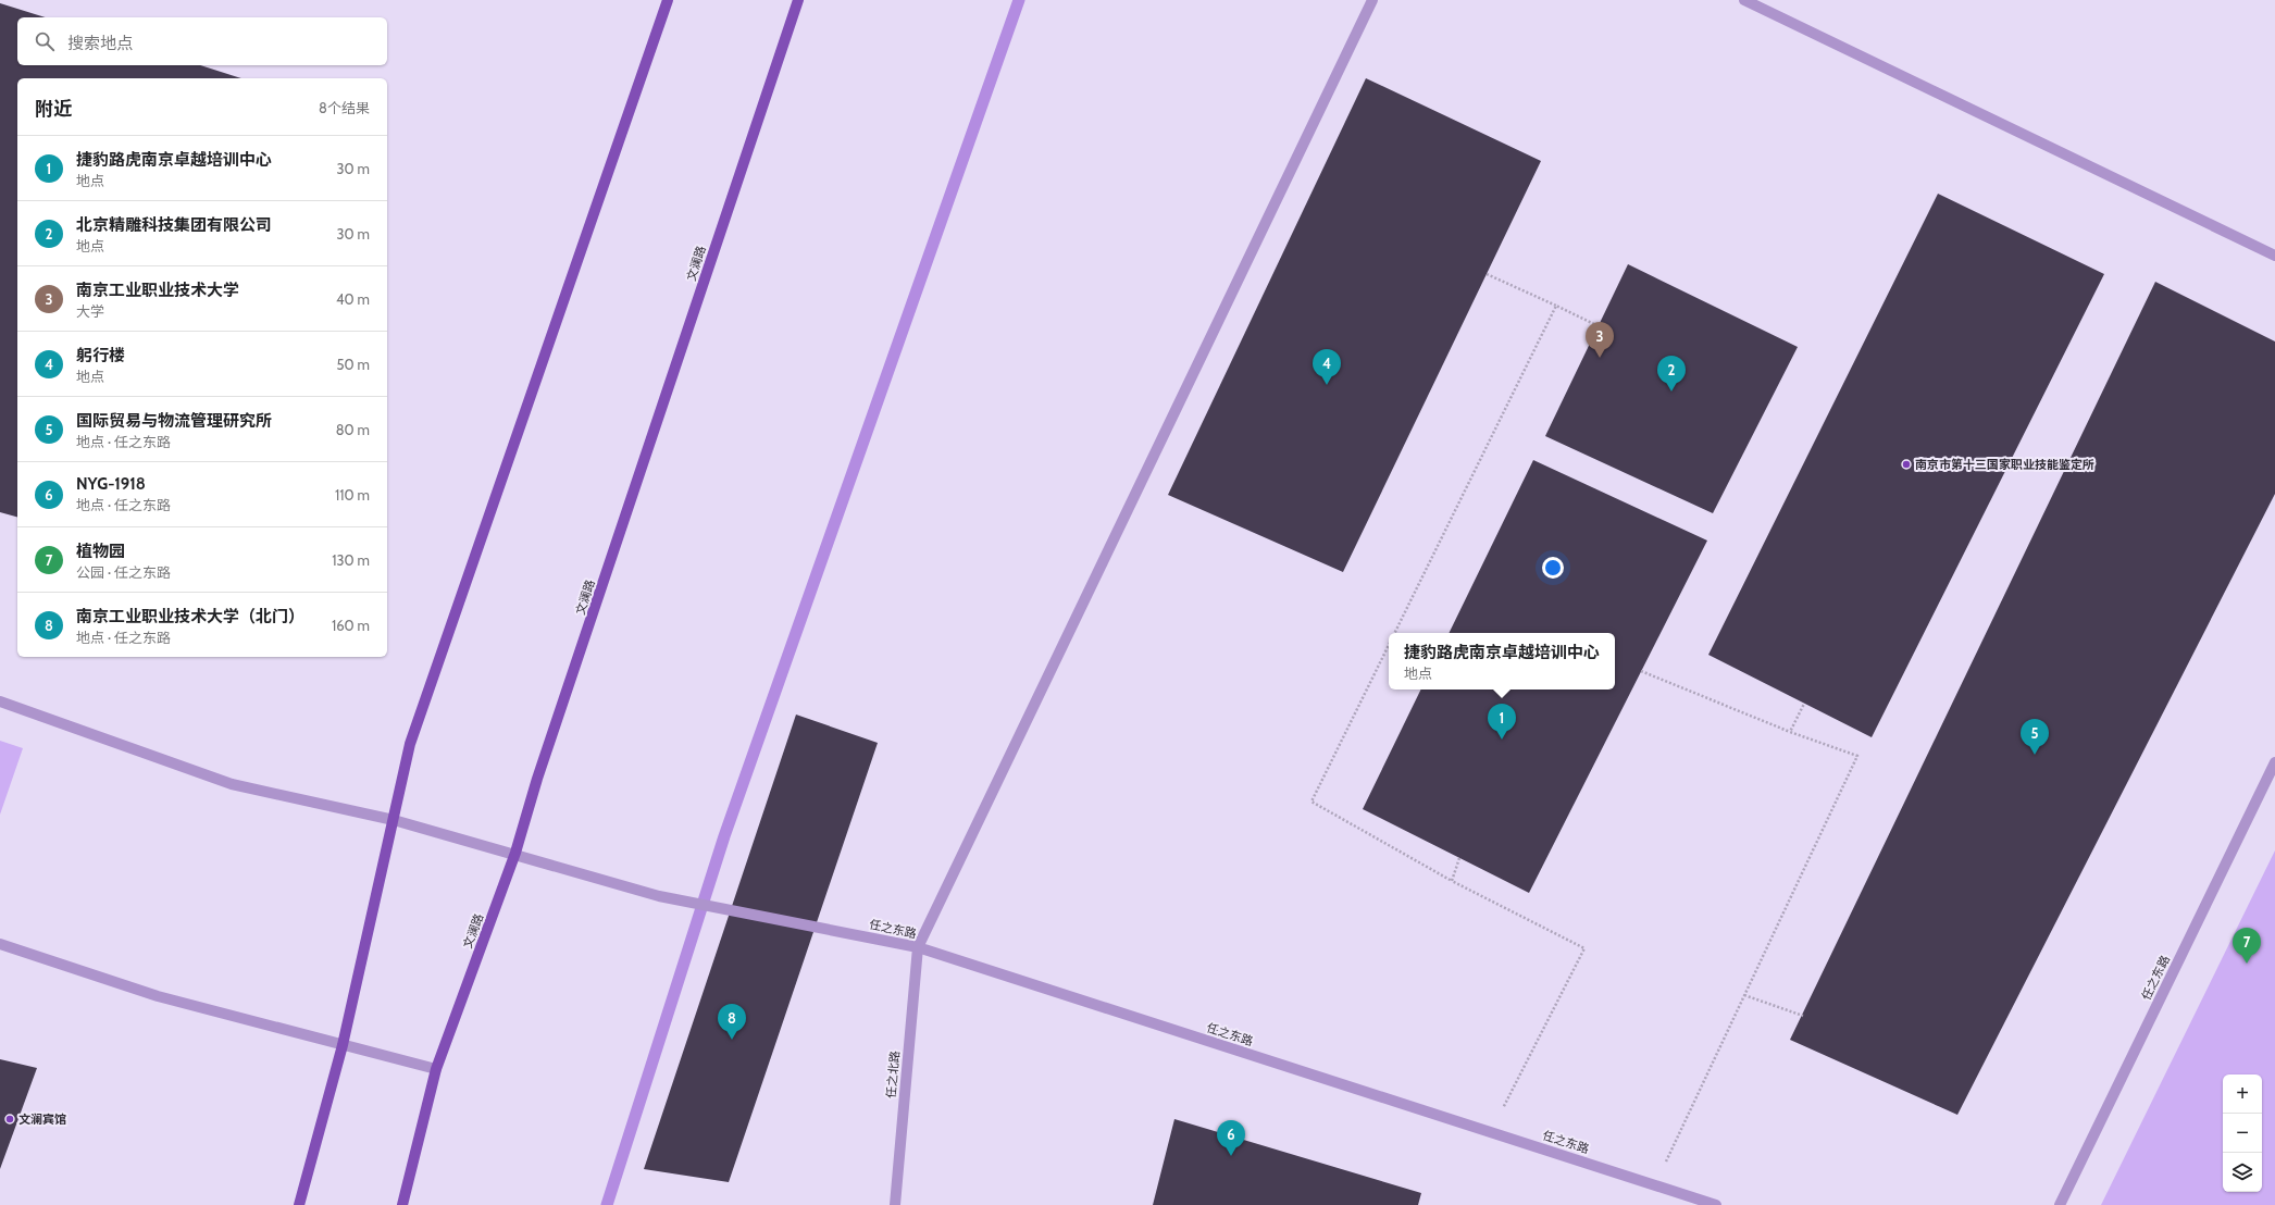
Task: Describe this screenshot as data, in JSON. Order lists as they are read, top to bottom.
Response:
{
  "streets": {
    "main road": ["文澜路"],
    "street": ["任之东路", "任之北路"]
  },
  "crossings": [
    ["文澜路", "任之东路"],
    ["任之东路", "任之北路"]
  ],
  "places": ["南京市第十三国家职业技能鉴定所", "文澜宾馆"],
  "page": {
    "search": "搜索地点",
    "heading": ["附近", "8个结果"],
    "list": [
      {
        "mark": "1",
        "name": "捷豹路虎南京卓越培训中心",
        "note": "地点",
        "value": "30 m"
      },
      {
        "mark": "2",
        "name": "北京精雕科技集团有限公司",
        "note": "地点",
        "value": "30 m"
      },
      {
        "mark": "3",
        "name": "南京工业职业技术大学",
        "note": "大学",
        "value": "40 m"
      },
      {
        "mark": "4",
        "name": "躬行楼",
        "note": "地点",
        "value": "50 m"
      },
      {
        "mark": "5",
        "name": "国际贸易与物流管理研究所",
        "note": "地点 · 任之东路",
        "value": "80 m"
      },
      {
        "mark": "6",
        "name": "NYG-1918",
        "note": "地点 · 任之东路",
        "value": "110 m"
      },
      {
        "mark": "7",
        "name": "植物园",
        "note": "公园 · 任之东路",
        "value": "130 m"
      },
      {
        "mark": "8",
        "name": "南京工业职业技术大学（北门）",
        "note": "地点 · 任之东路",
        "value": "160 m"
      }
    ],
    "pins": [
      "3",
      "4",
      "2",
      "1",
      "5",
      "7",
      "8",
      "6"
    ],
    "popup": ["捷豹路虎南京卓越培训中心", "地点"],
    "map_buttons": ["+", "−"]
  }
}
